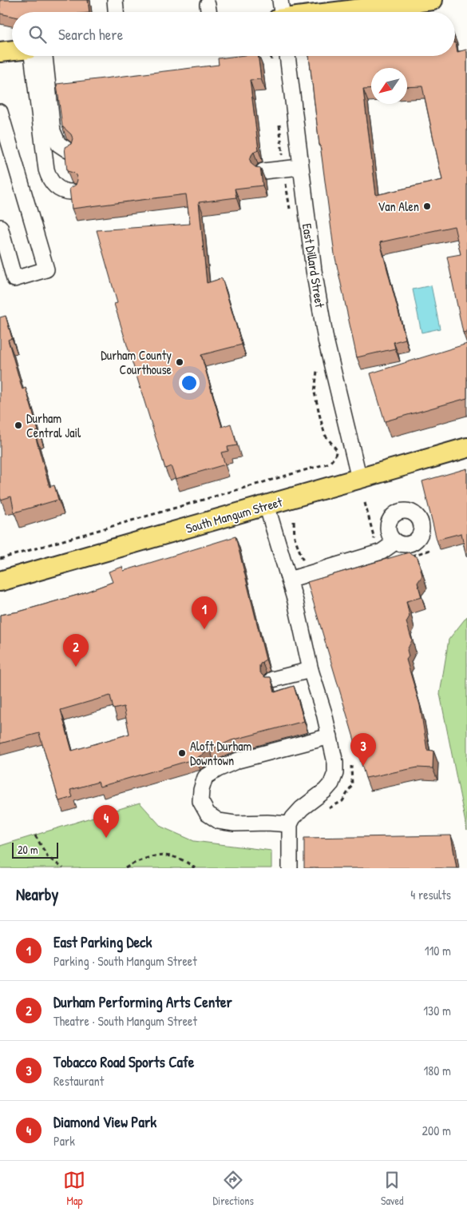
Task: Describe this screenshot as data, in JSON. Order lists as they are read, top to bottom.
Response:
{
  "streets": {
    "main road": ["South Mangum Street"],
    "street": ["East Dillard Street"]
  },
  "crossings": [
    ["East Dillard Street", "South Mangum Street"]
  ],
  "places": [
    "Van Alen",
    "Durham County Courthouse",
    "Durham Central Jail",
    "Aloft Durham Downtown"
  ],
  "scale_bar": "20 m",
  "north": "bottom left",
  "page": {
    "search": "Search here",
    "pins": [
      "1",
      "2",
      "3",
      "4"
    ],
    "scale": "20 m",
    "heading": ["Nearby", "4 results"],
    "list": [
      {
        "mark": "1",
        "name": "East Parking Deck",
        "note": "Parking · South Mangum Street",
        "value": "110 m"
      },
      {
        "mark": "2",
        "name": "Durham Performing Arts Center",
        "note": "Theatre · South Mangum Street",
        "value": "130 m"
      },
      {
        "mark": "3",
        "name": "Tobacco Road Sports Cafe",
        "note": "Restaurant",
        "value": "180 m"
      },
      {
        "mark": "4",
        "name": "Diamond View Park",
        "note": "Park",
        "value": "200 m"
      }
    ],
    "nav": ["Map", "Directions", "Saved"]
  }
}
